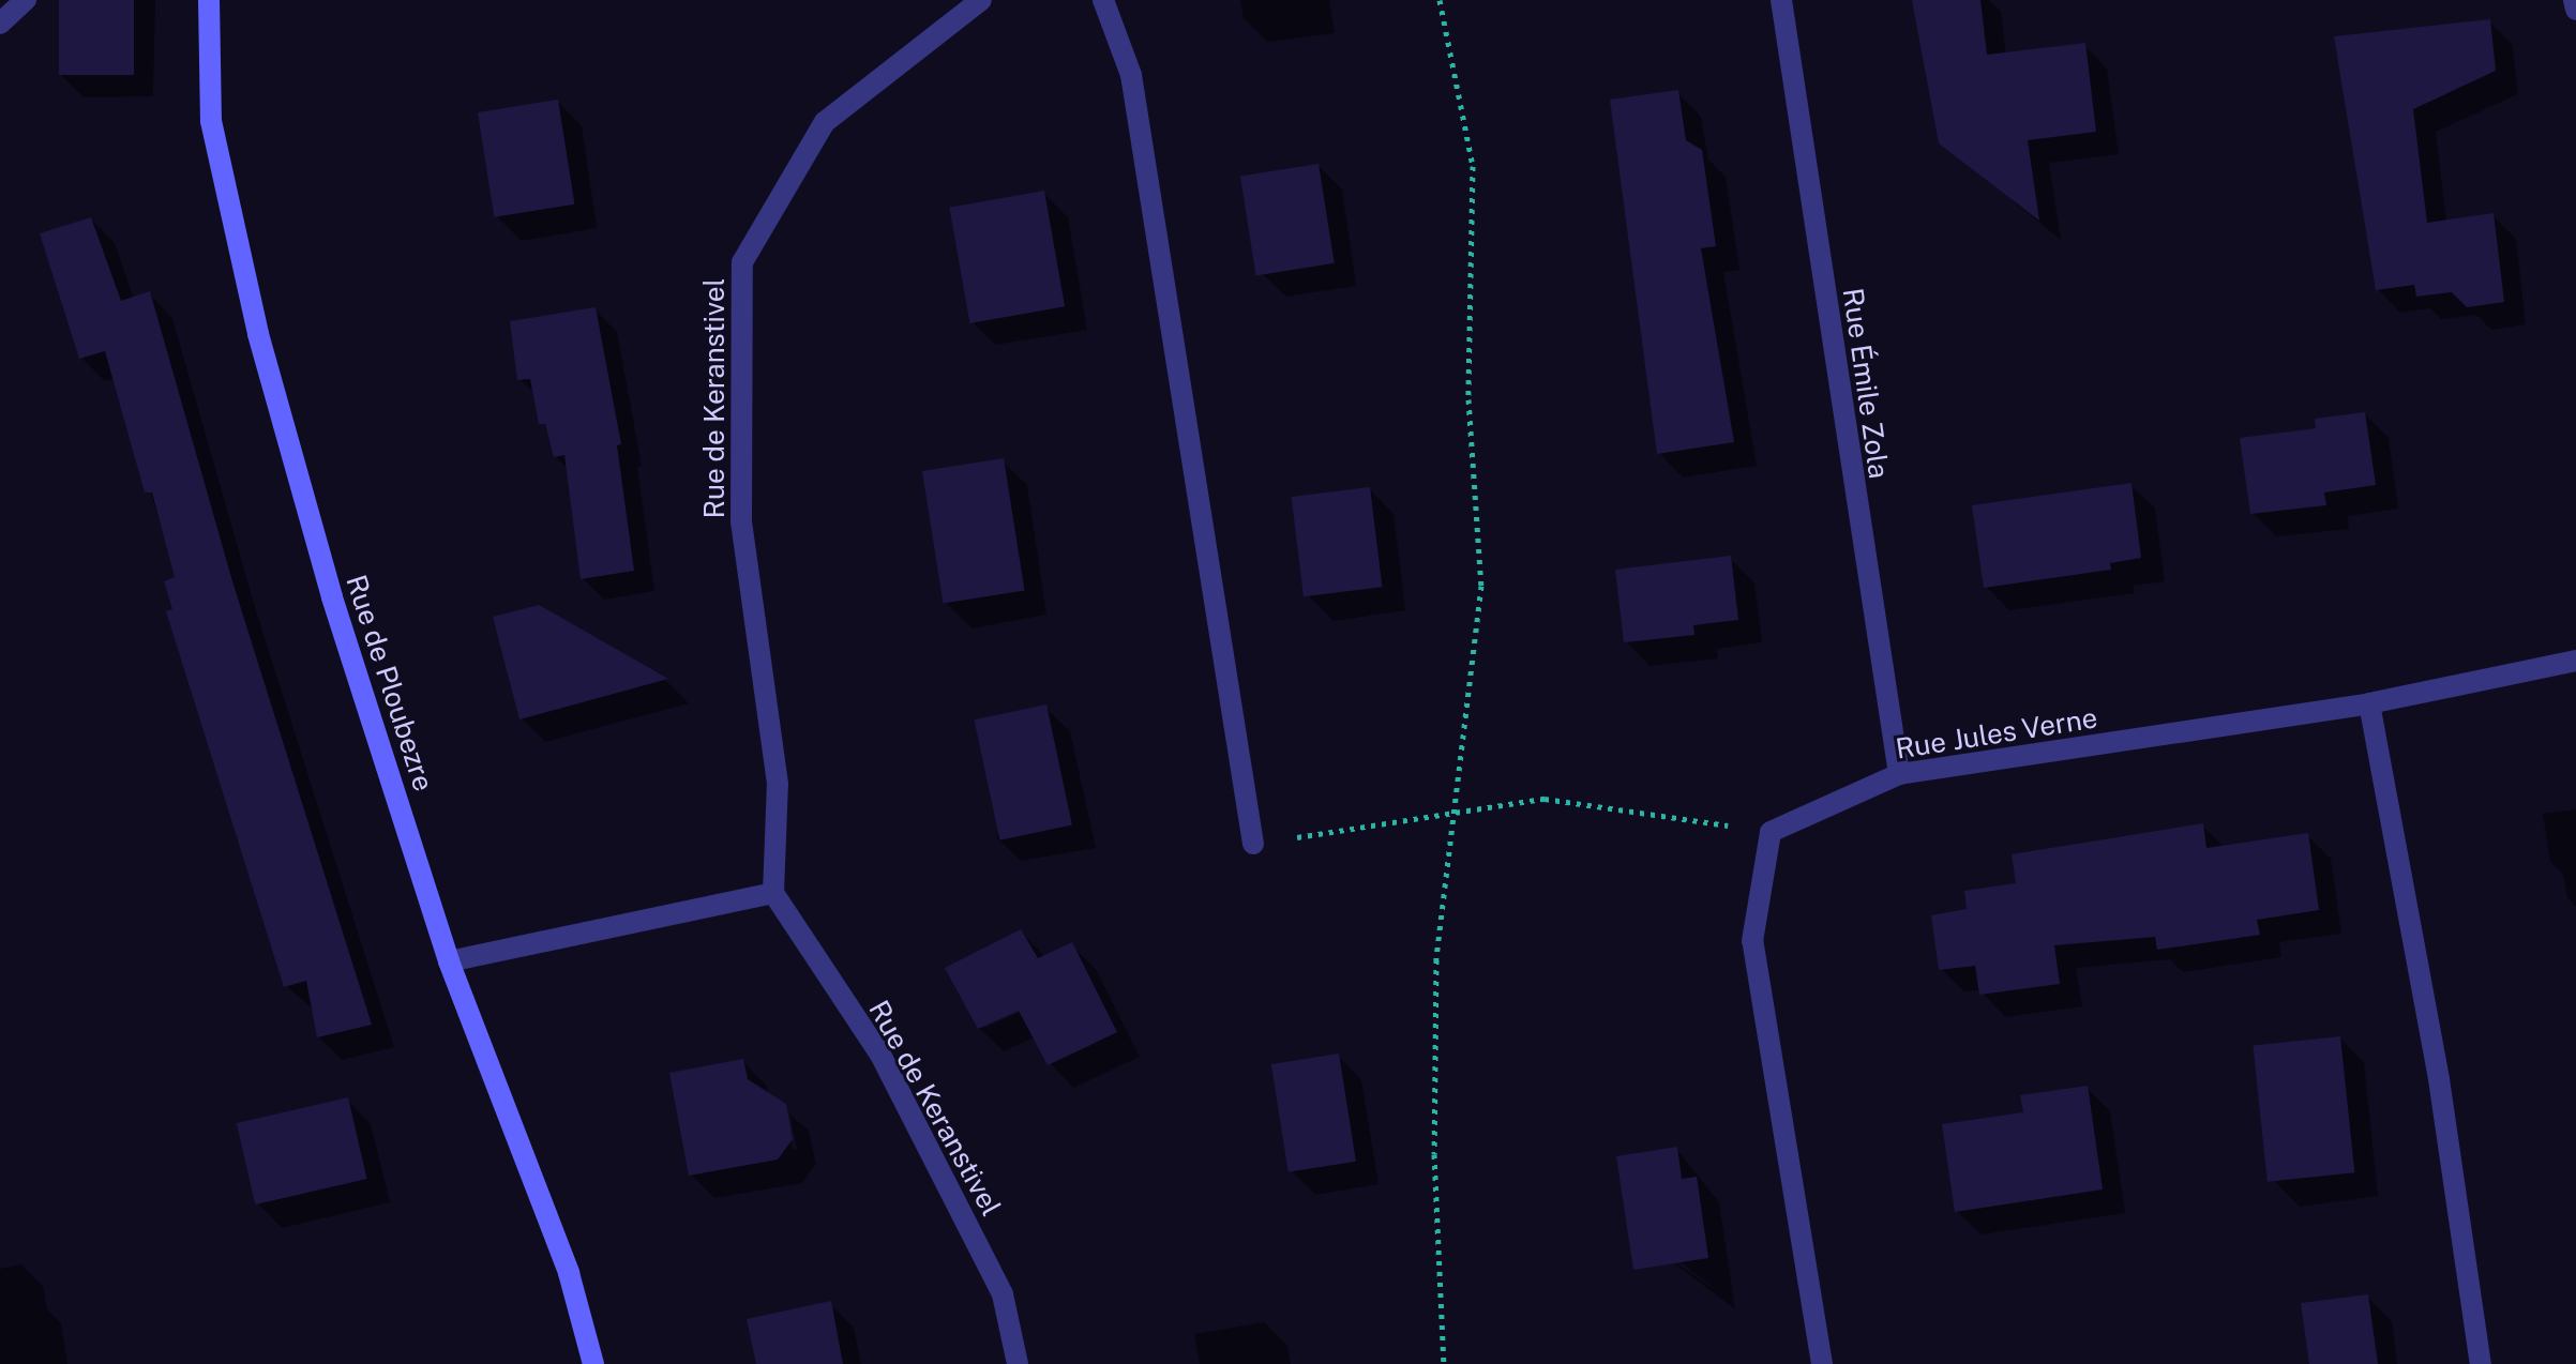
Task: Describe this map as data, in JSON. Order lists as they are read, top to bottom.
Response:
{
  "streets": {
    "main road": ["Rue de Ploubezre"],
    "street": ["Rue Émile Zola", "Rue de Keranstivel", "Rue Jules Verne"]
  },
  "crossings": [
    ["Rue Émile Zola", "Rue Jules Verne"]
  ]
}
